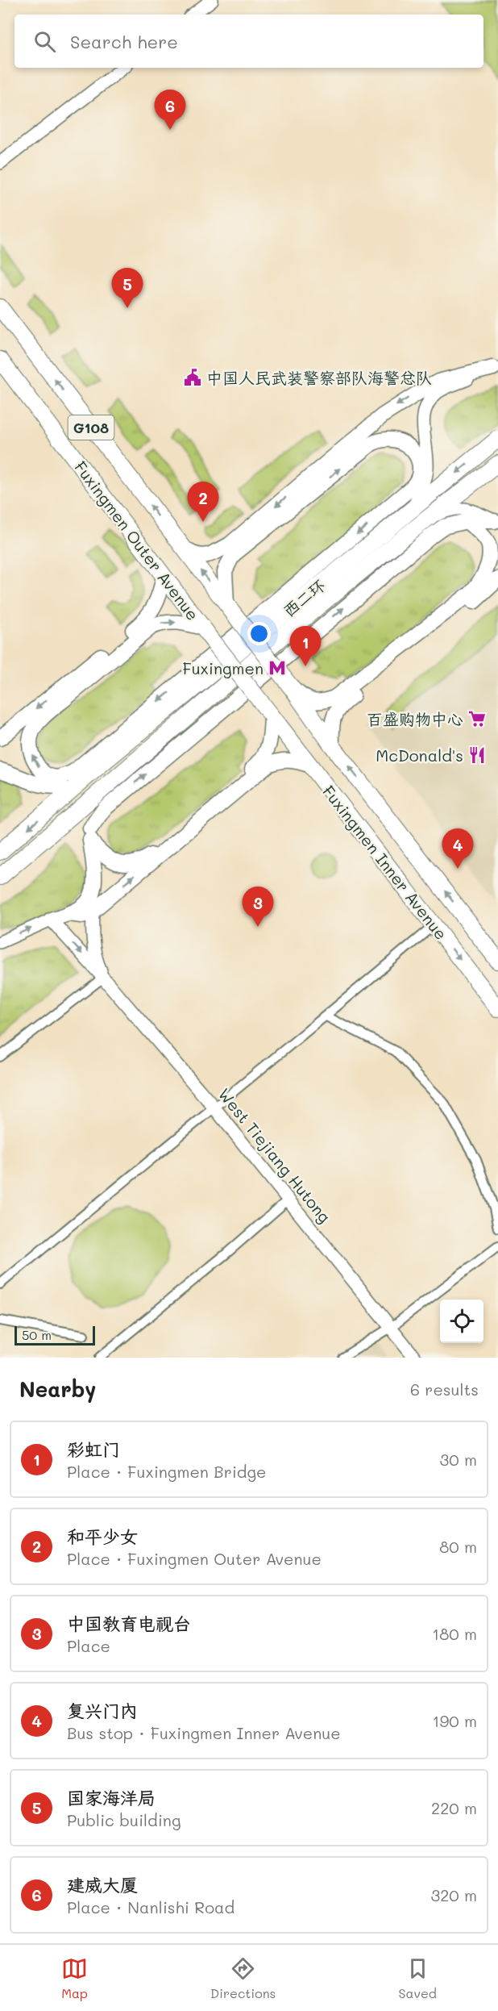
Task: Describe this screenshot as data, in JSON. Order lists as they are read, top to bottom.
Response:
{
  "streets": {
    "highway": [
      "G108",
      "Fuxingmen Outer Avenue",
      "西二环",
      "Fuxingmen Inner Avenue"
    ],
    "street": ["West Tiejiang Hutong"]
  },
  "crossings": [
    ["Fuxingmen Outer Avenue", "Fuxingmen Inner Avenue"]
  ],
  "places": {
    "public building": ["中国人民武装警察部队海警总队"],
    "metro station": ["Fuxingmen"],
    "supermarket": ["百盛购物中心"],
    "restaurant": ["McDonald's"]
  },
  "scale_bar": "50 m",
  "page": {
    "search": "Search here",
    "pins": [
      "6",
      "5",
      "2",
      "1",
      "4",
      "3"
    ],
    "scale": "50 m",
    "heading": ["Nearby", "6 results"],
    "list": [
      {
        "mark": "1",
        "name": "彩虹门",
        "note": "Place · Fuxingmen Bridge",
        "value": "30 m"
      },
      {
        "mark": "2",
        "name": "和平少女",
        "note": "Place · Fuxingmen Outer Avenue",
        "value": "80 m"
      },
      {
        "mark": "3",
        "name": "中国教育电视台",
        "note": "Place",
        "value": "180 m"
      },
      {
        "mark": "4",
        "name": "复兴门内",
        "note": "Bus stop · Fuxingmen Inner Avenue",
        "value": "190 m"
      },
      {
        "mark": "5",
        "name": "国家海洋局",
        "note": "Public building",
        "value": "220 m"
      },
      {
        "mark": "6",
        "name": "建威大厦",
        "note": "Place · Nanlishi Road",
        "value": "320 m"
      }
    ],
    "nav": ["Map", "Directions", "Saved"]
  }
}
